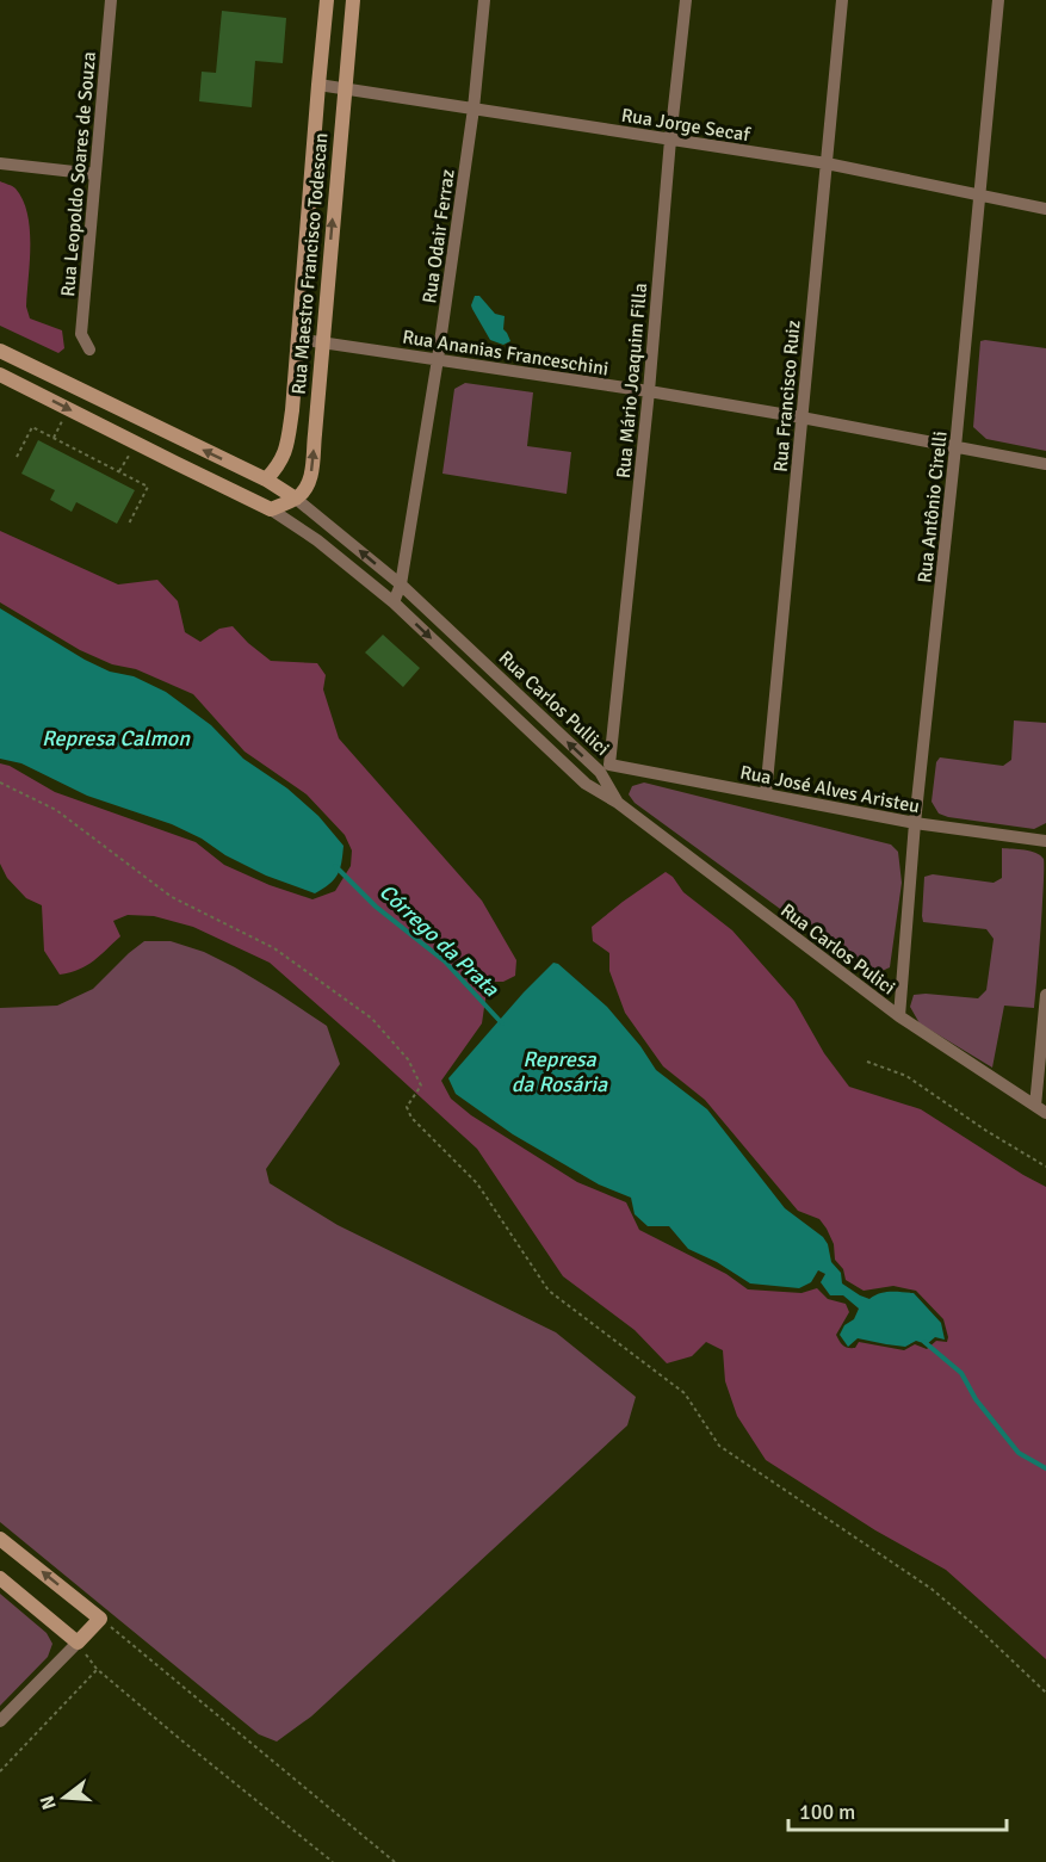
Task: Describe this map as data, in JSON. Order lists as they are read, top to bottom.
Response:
{
  "streets": {
    "main road": ["Rua Maestro Francisco Todescan", "Rua Carlos Pullici"],
    "street": [
      "Rua Jorge Secaf",
      "Rua Leopoldo Soares de Souza",
      "Rua Odair Ferraz",
      "Rua Ananias Franceschini",
      "Rua Mário Joaquim Filla",
      "Rua Francisco Ruiz",
      "Rua Antônio Cirelli",
      "Rua José Alves Aristeu",
      "Rua Carlos Pulici"
    ]
  },
  "crossings": [
    ["Rua Jorge Secaf", "Rua Odair Ferraz"],
    ["Rua Jorge Secaf", "Rua Maestro Francisco Todescan"],
    ["Rua Jorge Secaf", "Rua Mário Joaquim Filla"],
    ["Rua Jorge Secaf", "Rua Francisco Ruiz"],
    ["Rua Jorge Secaf", "Rua Antônio Cirelli"],
    ["Rua Odair Ferraz", "Rua Ananias Franceschini"],
    ["Rua Odair Ferraz", "Rua Carlos Pullici"],
    ["Rua Maestro Francisco Todescan", "Rua Ananias Franceschini"],
    ["Rua Maestro Francisco Todescan", "Rua Carlos Pullici"],
    ["Rua Ananias Franceschini", "Rua Mário Joaquim Filla"],
    ["Rua Ananias Franceschini", "Rua Francisco Ruiz"],
    ["Rua Ananias Franceschini", "Rua Antônio Cirelli"],
    ["Rua Mário Joaquim Filla", "Rua Carlos Pullici"],
    ["Rua Mário Joaquim Filla", "Rua José Alves Aristeu"],
    ["Rua Francisco Ruiz", "Rua José Alves Aristeu"],
    ["Rua Antônio Cirelli", "Rua José Alves Aristeu"],
    ["Rua Antônio Cirelli", "Rua Carlos Pulici"],
    ["Rua Carlos Pullici", "Rua José Alves Aristeu"],
    ["Rua Carlos Pullici", "Rua Carlos Pulici"]
  ],
  "water": ["Represa Calmon", "Córrego da Prata", "Represa da Rosária"],
  "scale_bar": "100 m",
  "north": "left"
}
